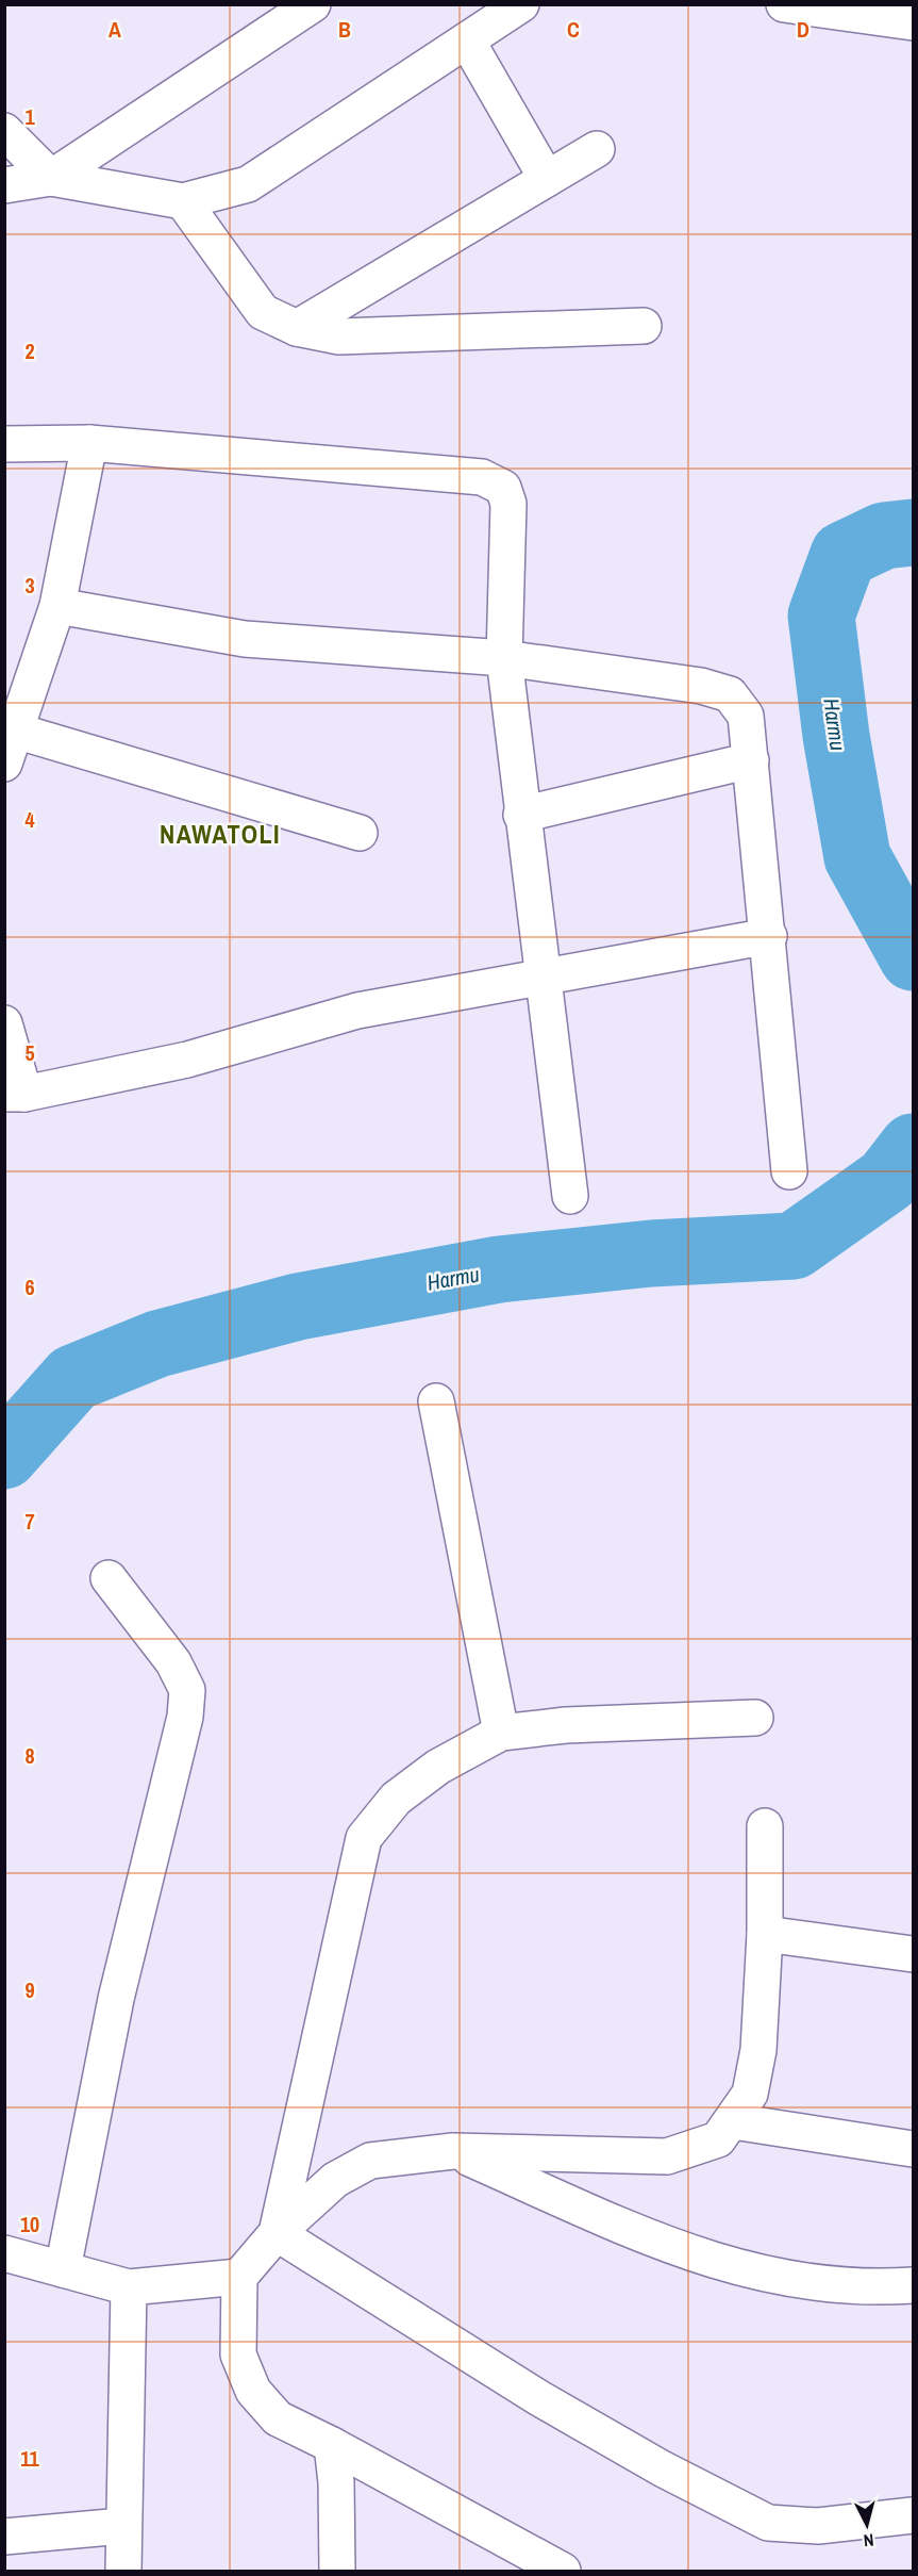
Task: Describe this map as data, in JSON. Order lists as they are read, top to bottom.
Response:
{
  "districts": ["NAWATOLI"],
  "water": ["Harmu"],
  "north": "bottom",
  "grid": {
    "columns": [
      "A",
      "B",
      "C",
      "D"
    ],
    "rows": [
      "1",
      "2",
      "3",
      "4",
      "5",
      "6",
      "7",
      "8",
      "9",
      "10",
      "11"
    ]
  }
}
